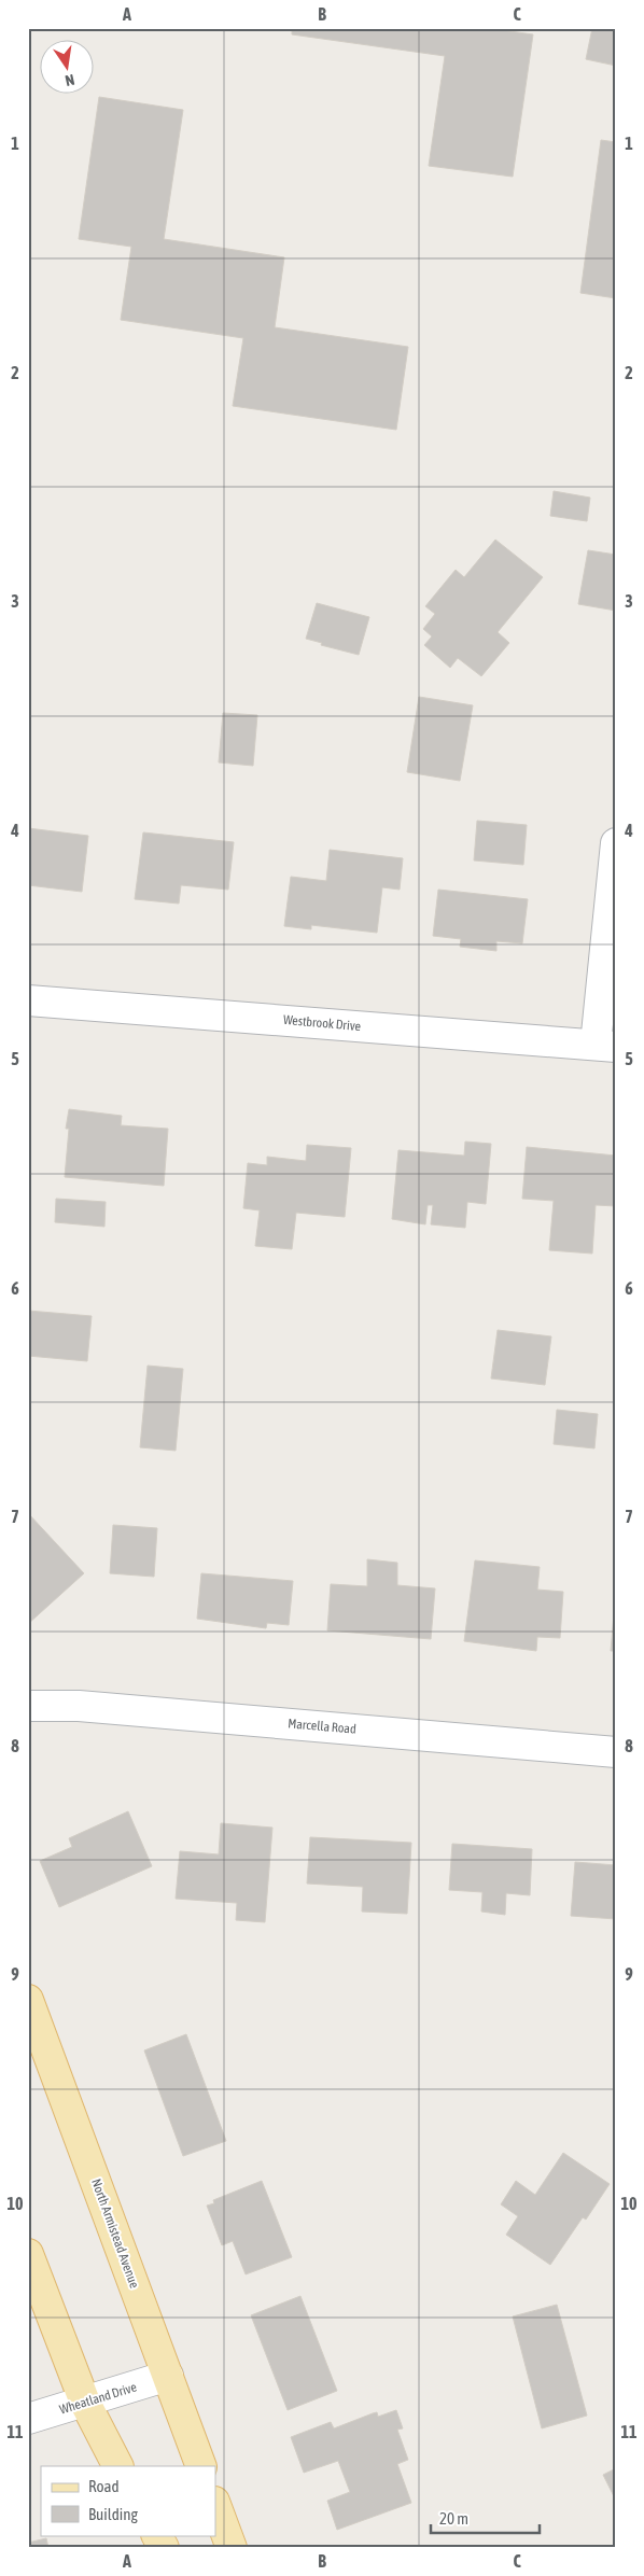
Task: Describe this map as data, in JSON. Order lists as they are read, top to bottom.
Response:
{
  "streets": {
    "main road": ["North Armistead Avenue"],
    "street": ["Westbrook Drive", "Marcella Road", "Wheatland Drive"]
  },
  "crossings": [
    ["North Armistead Avenue", "Wheatland Drive"]
  ],
  "legend": ["Road", "Building"],
  "scale_bar": "20 m",
  "north": "bottom",
  "grid": {
    "columns": ["A", "B", "C"],
    "rows": [
      "1",
      "2",
      "3",
      "4",
      "5",
      "6",
      "7",
      "8",
      "9",
      "10",
      "11"
    ]
  }
}
